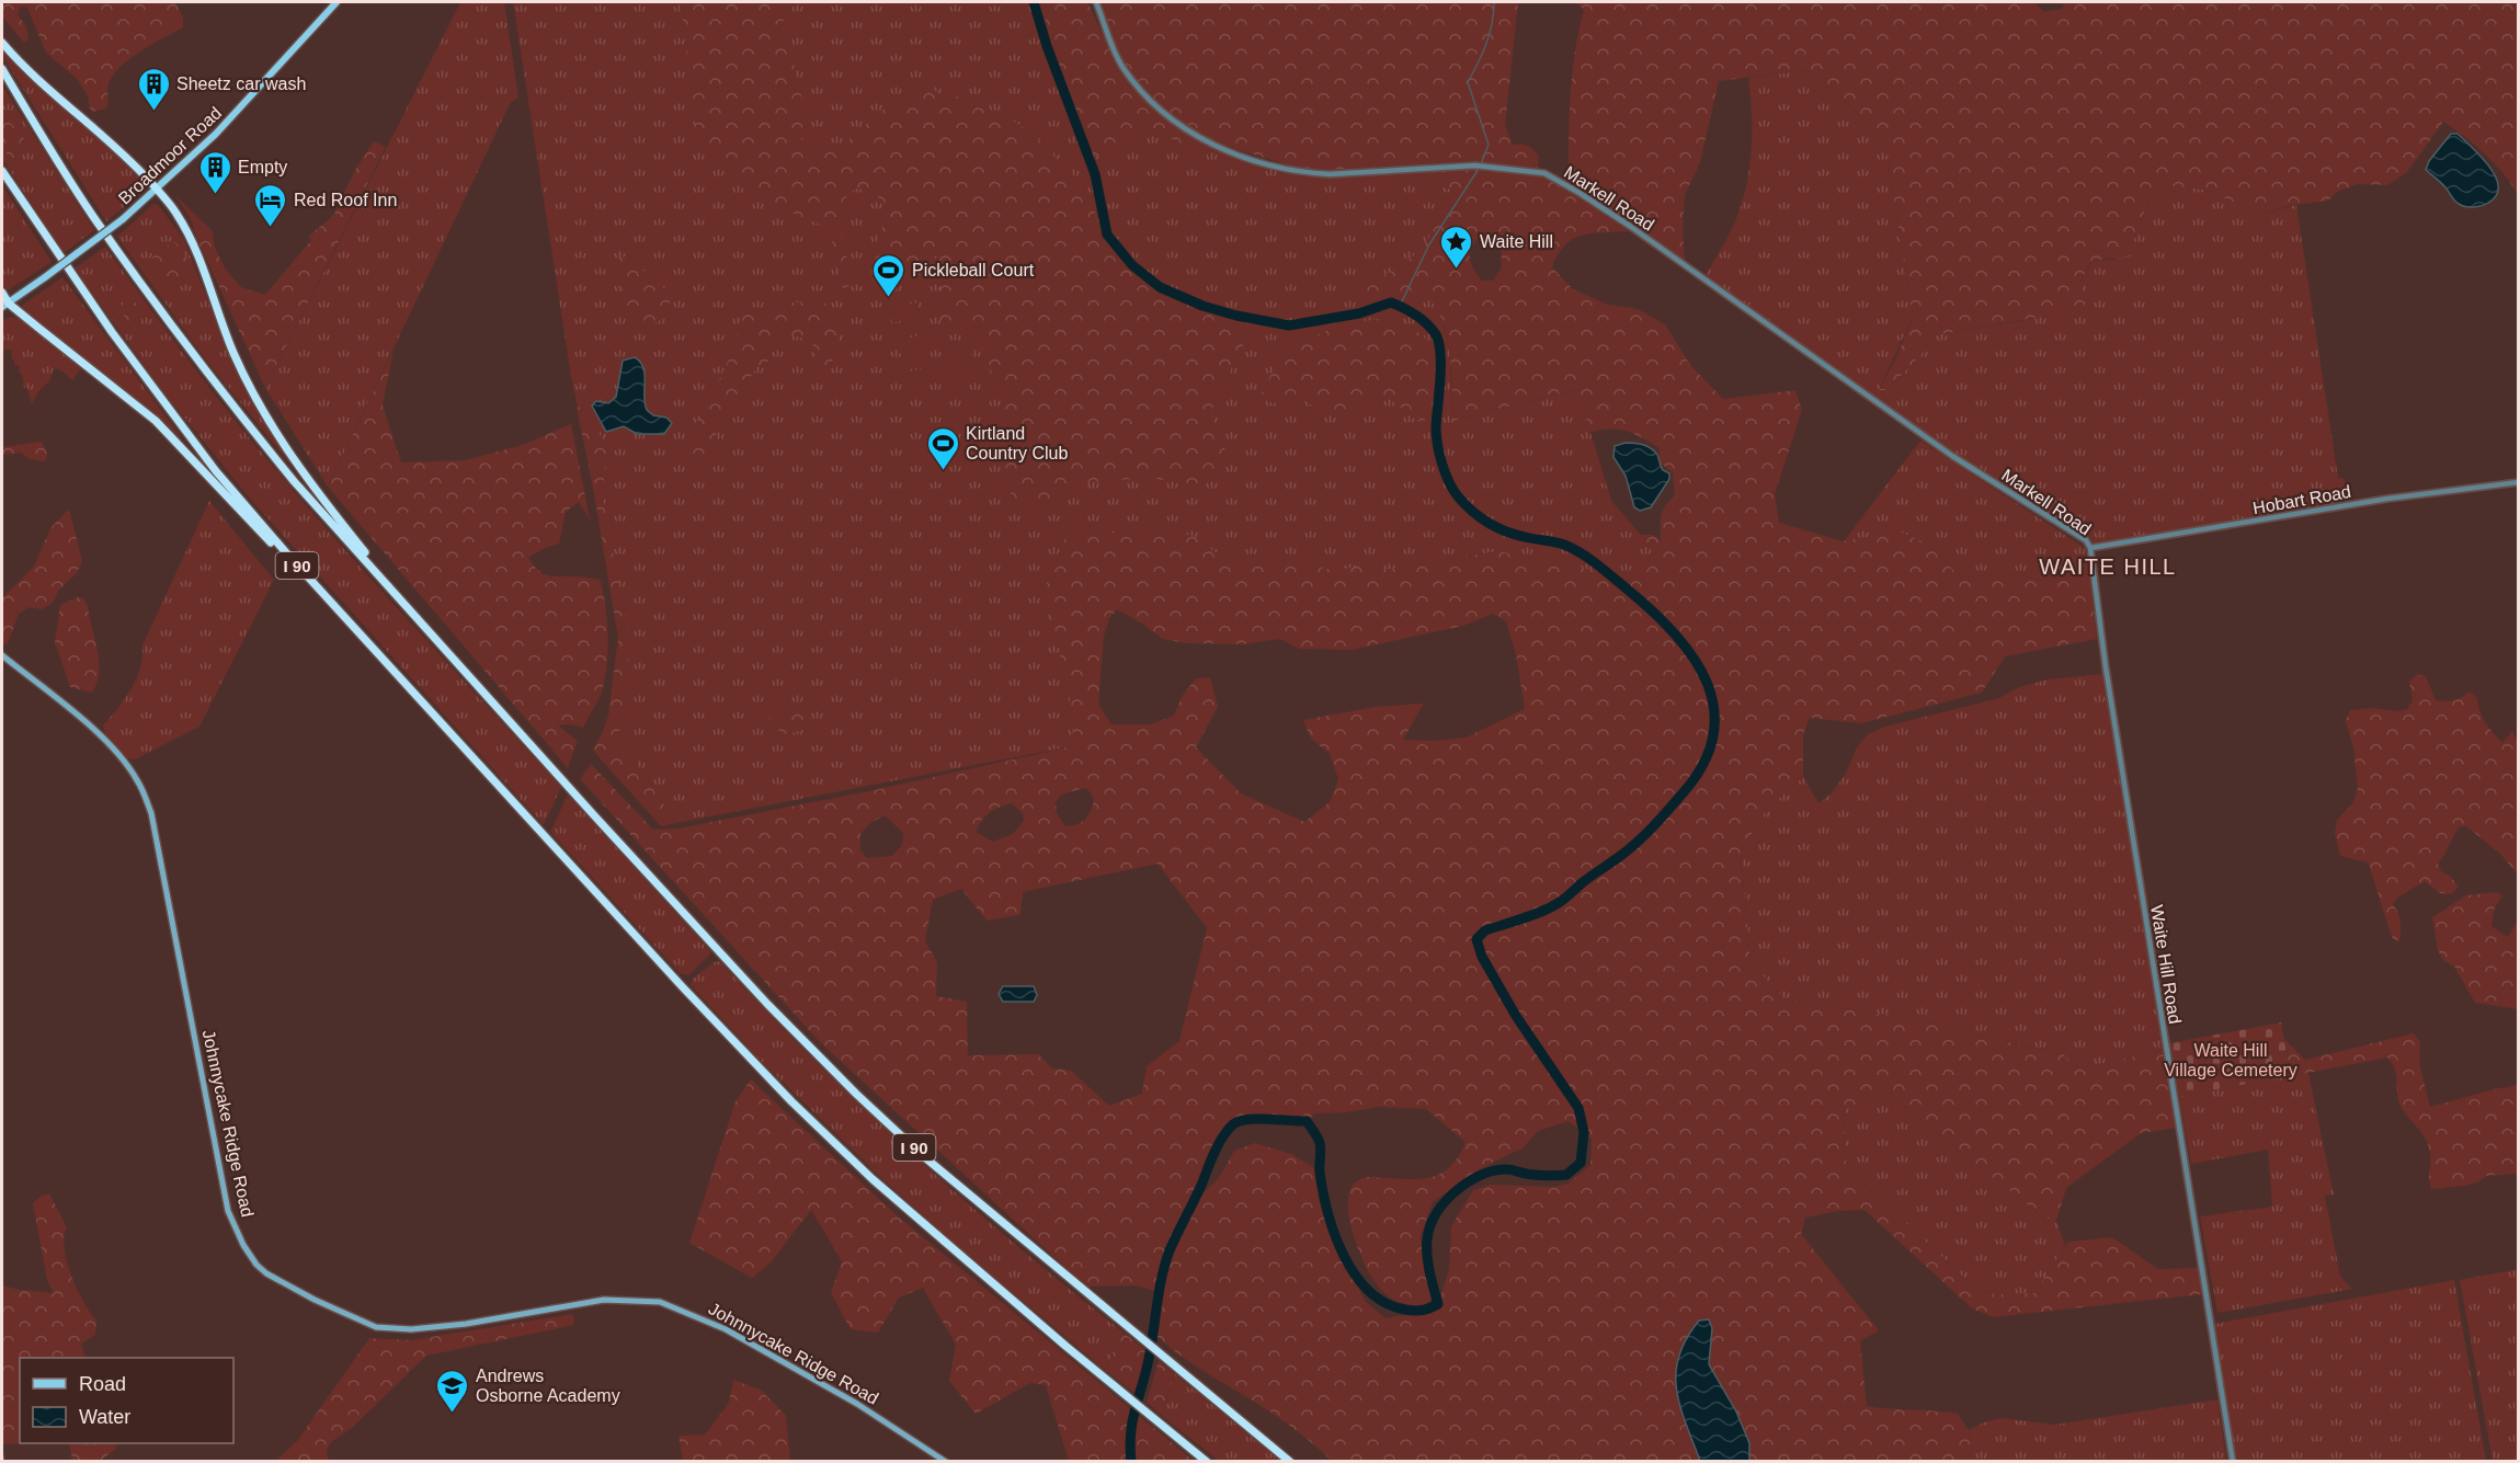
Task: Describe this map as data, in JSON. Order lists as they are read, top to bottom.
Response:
{
  "streets": {
    "highway": ["I 90"],
    "main road": ["Broadmoor Road", "Johnnycake Ridge Road"],
    "street": ["Markell Road", "Hobart Road", "Waite Hill Road"]
  },
  "crossings": [
    ["Markell Road", "Hobart Road"],
    ["Markell Road", "Waite Hill Road"],
    ["Hobart Road", "Waite Hill Road"]
  ],
  "districts": ["WAITE HILL"],
  "parks": ["Waite Hill Village Cemetery"],
  "places": {
    "building": ["Sheetz car wash", "Empty"],
    "hotel": ["Red Roof Inn"],
    "place": ["Waite Hill"],
    "sports": ["Pickleball Court", "Kirtland Country Club"],
    "school or university": ["Andrews Osborne Academy"]
  },
  "legend": ["Road", "Water"]
}
